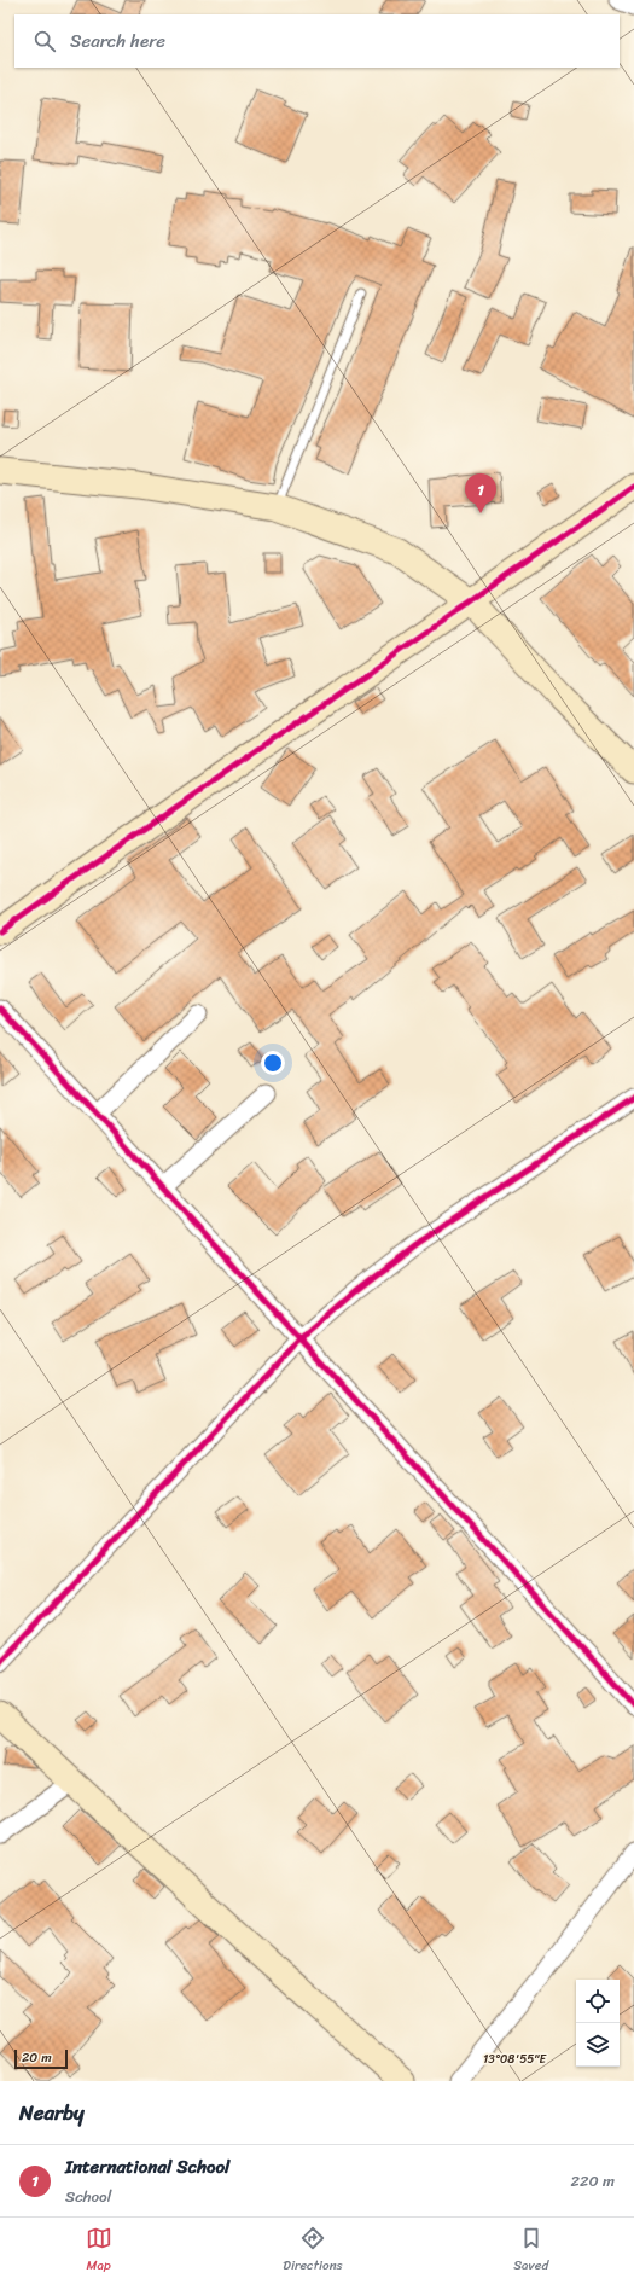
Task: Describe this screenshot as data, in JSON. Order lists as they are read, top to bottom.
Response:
{
  "scale_bar": "20 m",
  "page": {
    "search": "Search here",
    "pins": "1",
    "scale": "20 m",
    "heading": "Nearby",
    "list": [
      {
        "mark": "1",
        "name": "International School",
        "note": "School",
        "value": "220 m"
      }
    ],
    "nav": ["Map", "Directions", "Saved"]
  },
  "coordinates": ["13°08'55\"E"]
}
